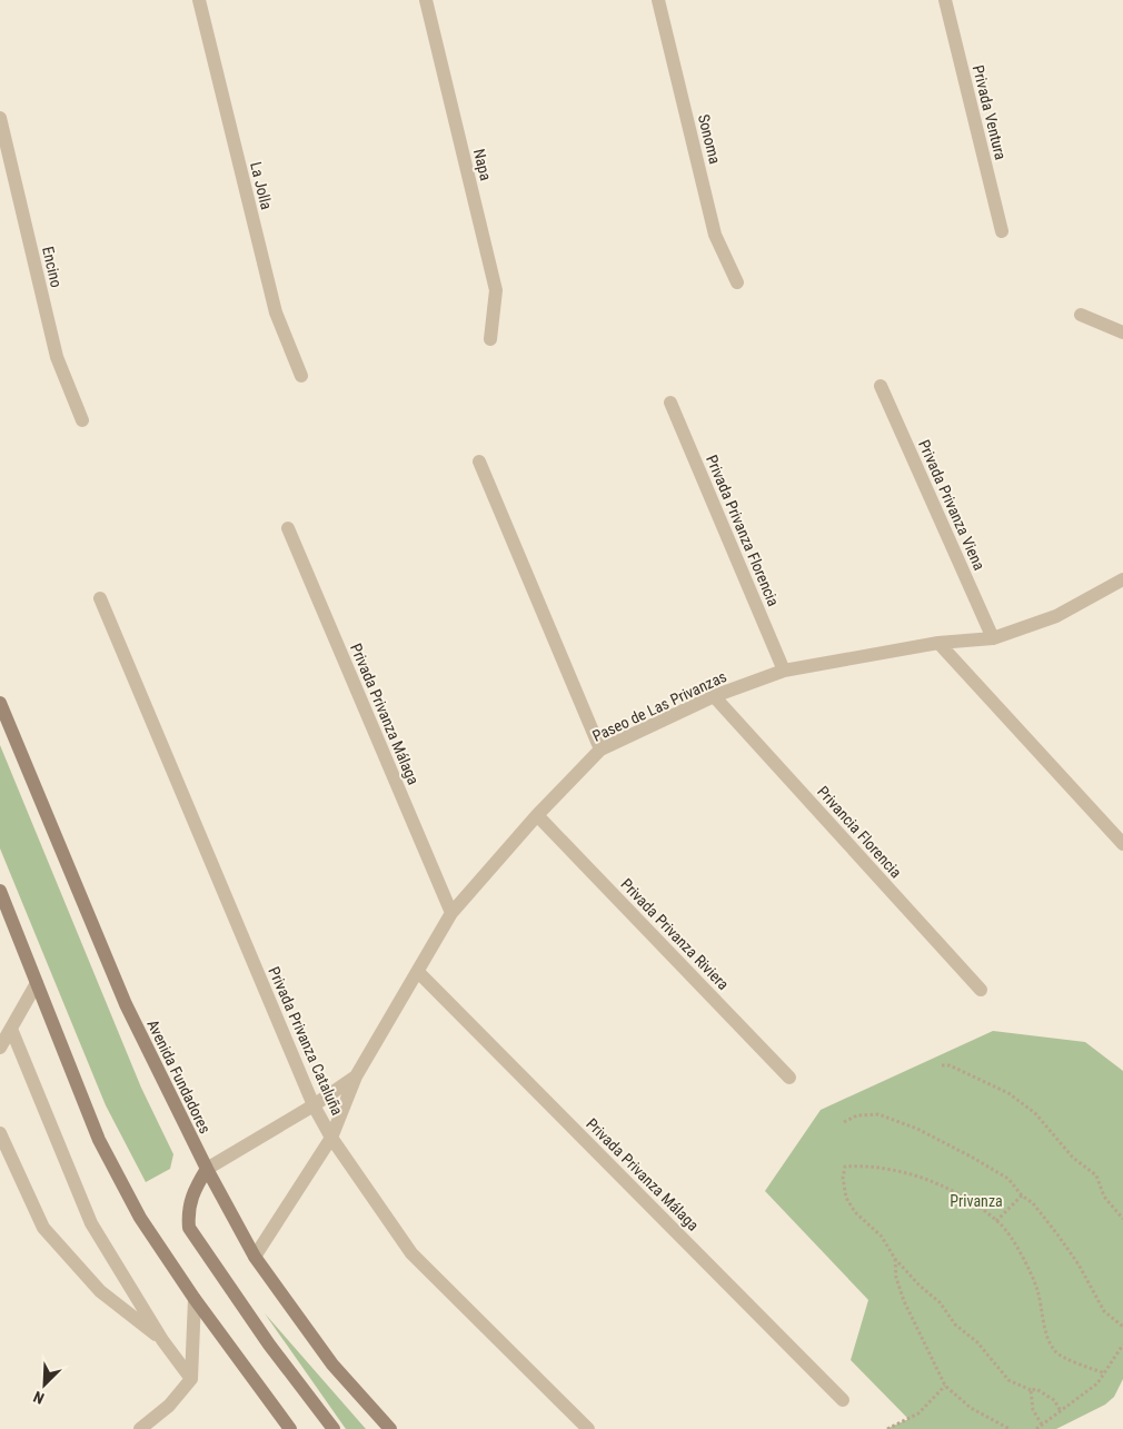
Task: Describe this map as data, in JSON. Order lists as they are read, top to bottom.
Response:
{
  "streets": {
    "main road": ["Avenida Fundadores"],
    "street": [
      "Privada Ventura",
      "Sonoma",
      "Napa",
      "La Jolla",
      "Encino",
      "Privada Privanza Viena",
      "Privada Privanza Florencia",
      "Paseo de Las Privanzas",
      "Privada Privanza Málaga",
      "Privancia Florencia",
      "Privada Privanza Riviera",
      "Privada Privanza Cataluña"
    ]
  },
  "crossings": [
    ["Privada Privanza Viena", "Paseo de Las Privanzas"],
    ["Privada Privanza Florencia", "Paseo de Las Privanzas"],
    ["Paseo de Las Privanzas", "Privada Privanza Málaga"],
    ["Paseo de Las Privanzas", "Privancia Florencia"],
    ["Paseo de Las Privanzas", "Privada Privanza Riviera"],
    ["Paseo de Las Privanzas", "Privada Privanza Cataluña"],
    ["Paseo de Las Privanzas", "Avenida Fundadores"]
  ],
  "parks": ["Privanza"],
  "north": "bottom left"
}
